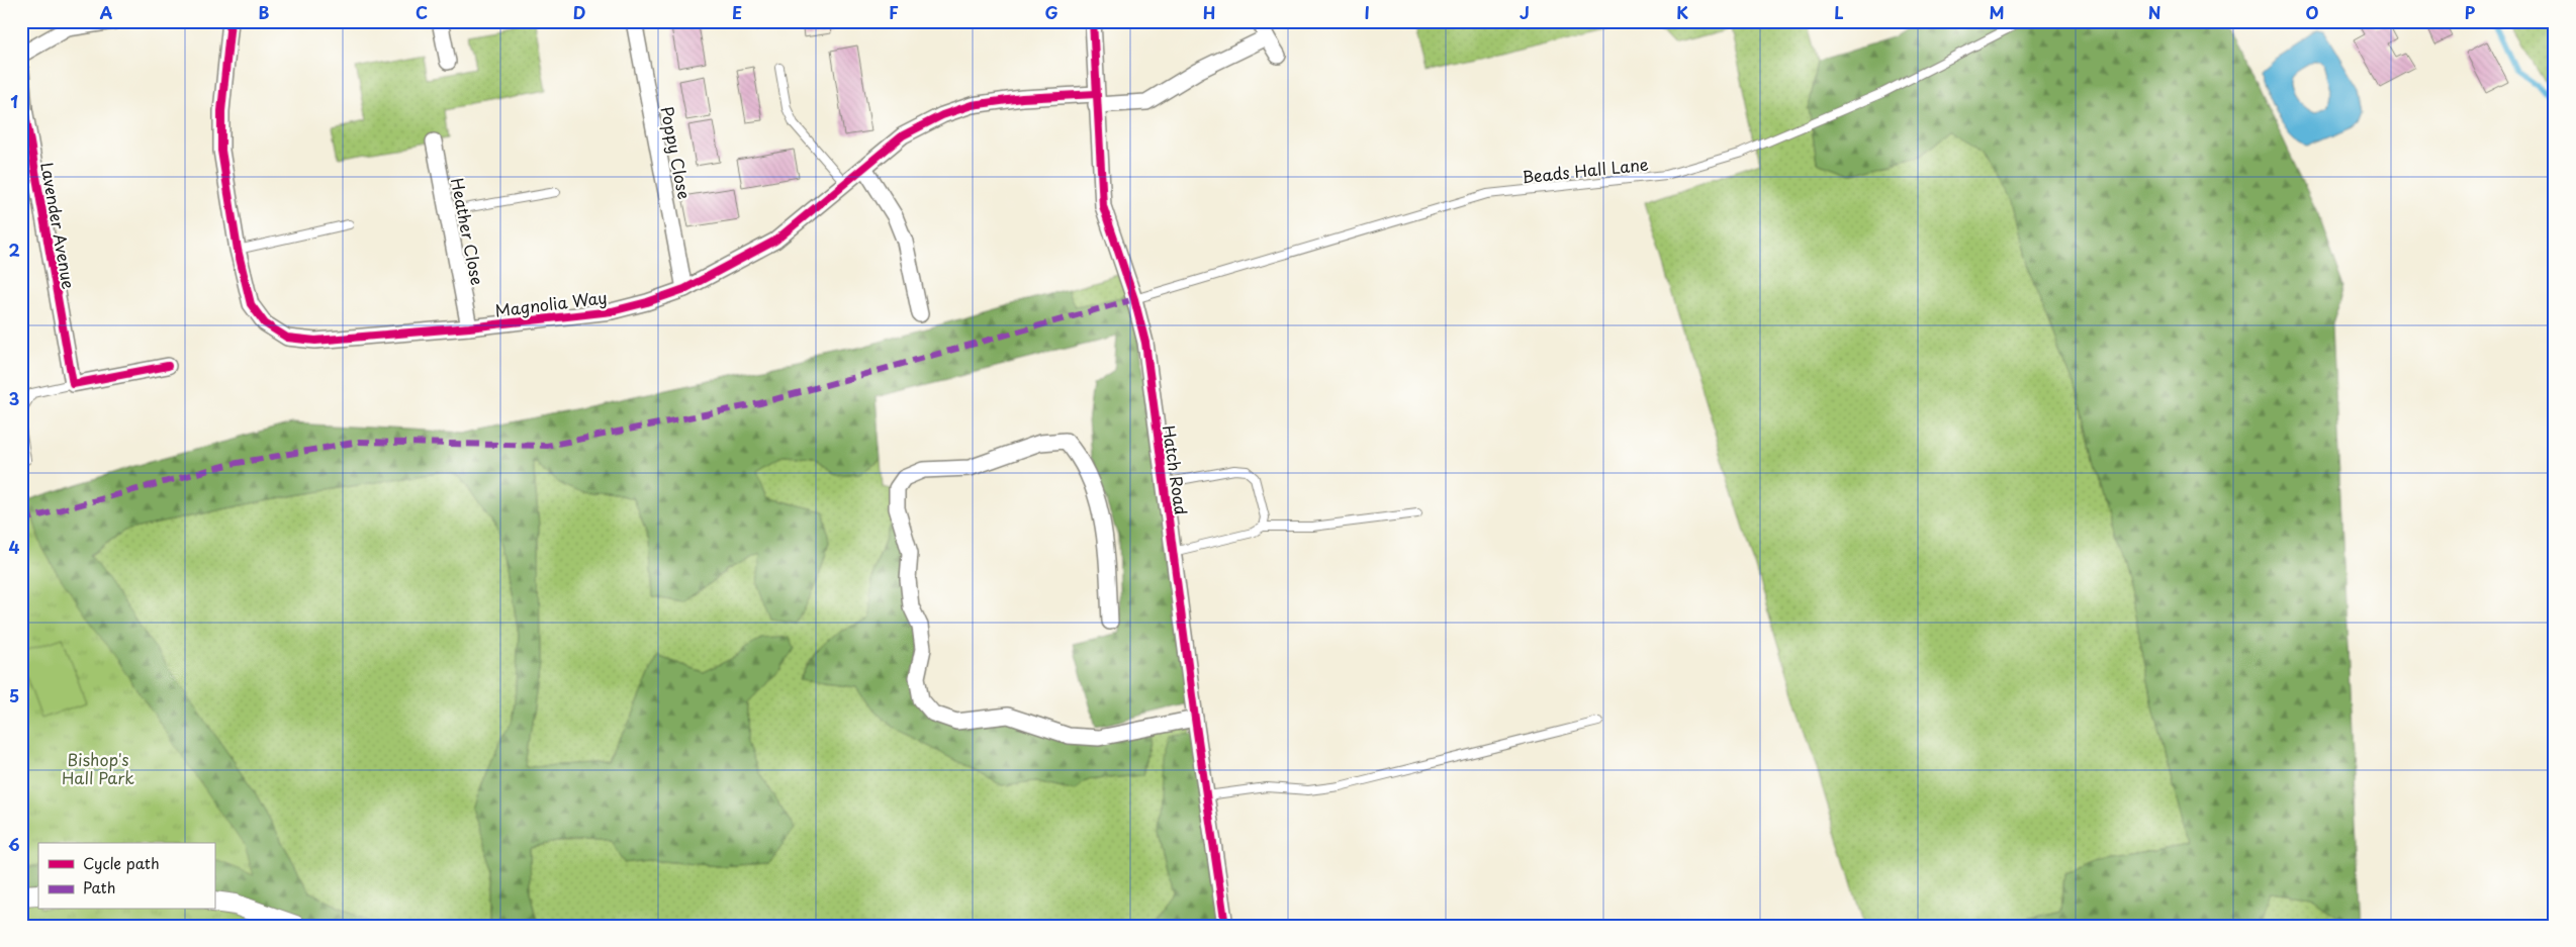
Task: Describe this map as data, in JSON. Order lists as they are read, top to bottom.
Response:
{
  "streets": {
    "street": [
      "Poppy Close",
      "Lavender Avenue",
      "Heather Close",
      "Magnolia Way",
      "Hatch Road"
    ],
    "lane": ["Beads Hall Lane"]
  },
  "crossings": [
    ["Poppy Close", "Magnolia Way"],
    ["Beads Hall Lane", "Hatch Road"],
    ["Heather Close", "Magnolia Way"],
    ["Magnolia Way", "Hatch Road"]
  ],
  "parks": ["Bishop's Hall Park"],
  "legend": ["Cycle path", "Path"],
  "grid": {
    "columns": [
      "A",
      "B",
      "C",
      "D",
      "E",
      "F",
      "G",
      "H",
      "I",
      "J",
      "K",
      "L",
      "M",
      "N",
      "O",
      "P"
    ],
    "rows": [
      "1",
      "2",
      "3",
      "4",
      "5",
      "6"
    ]
  }
}
